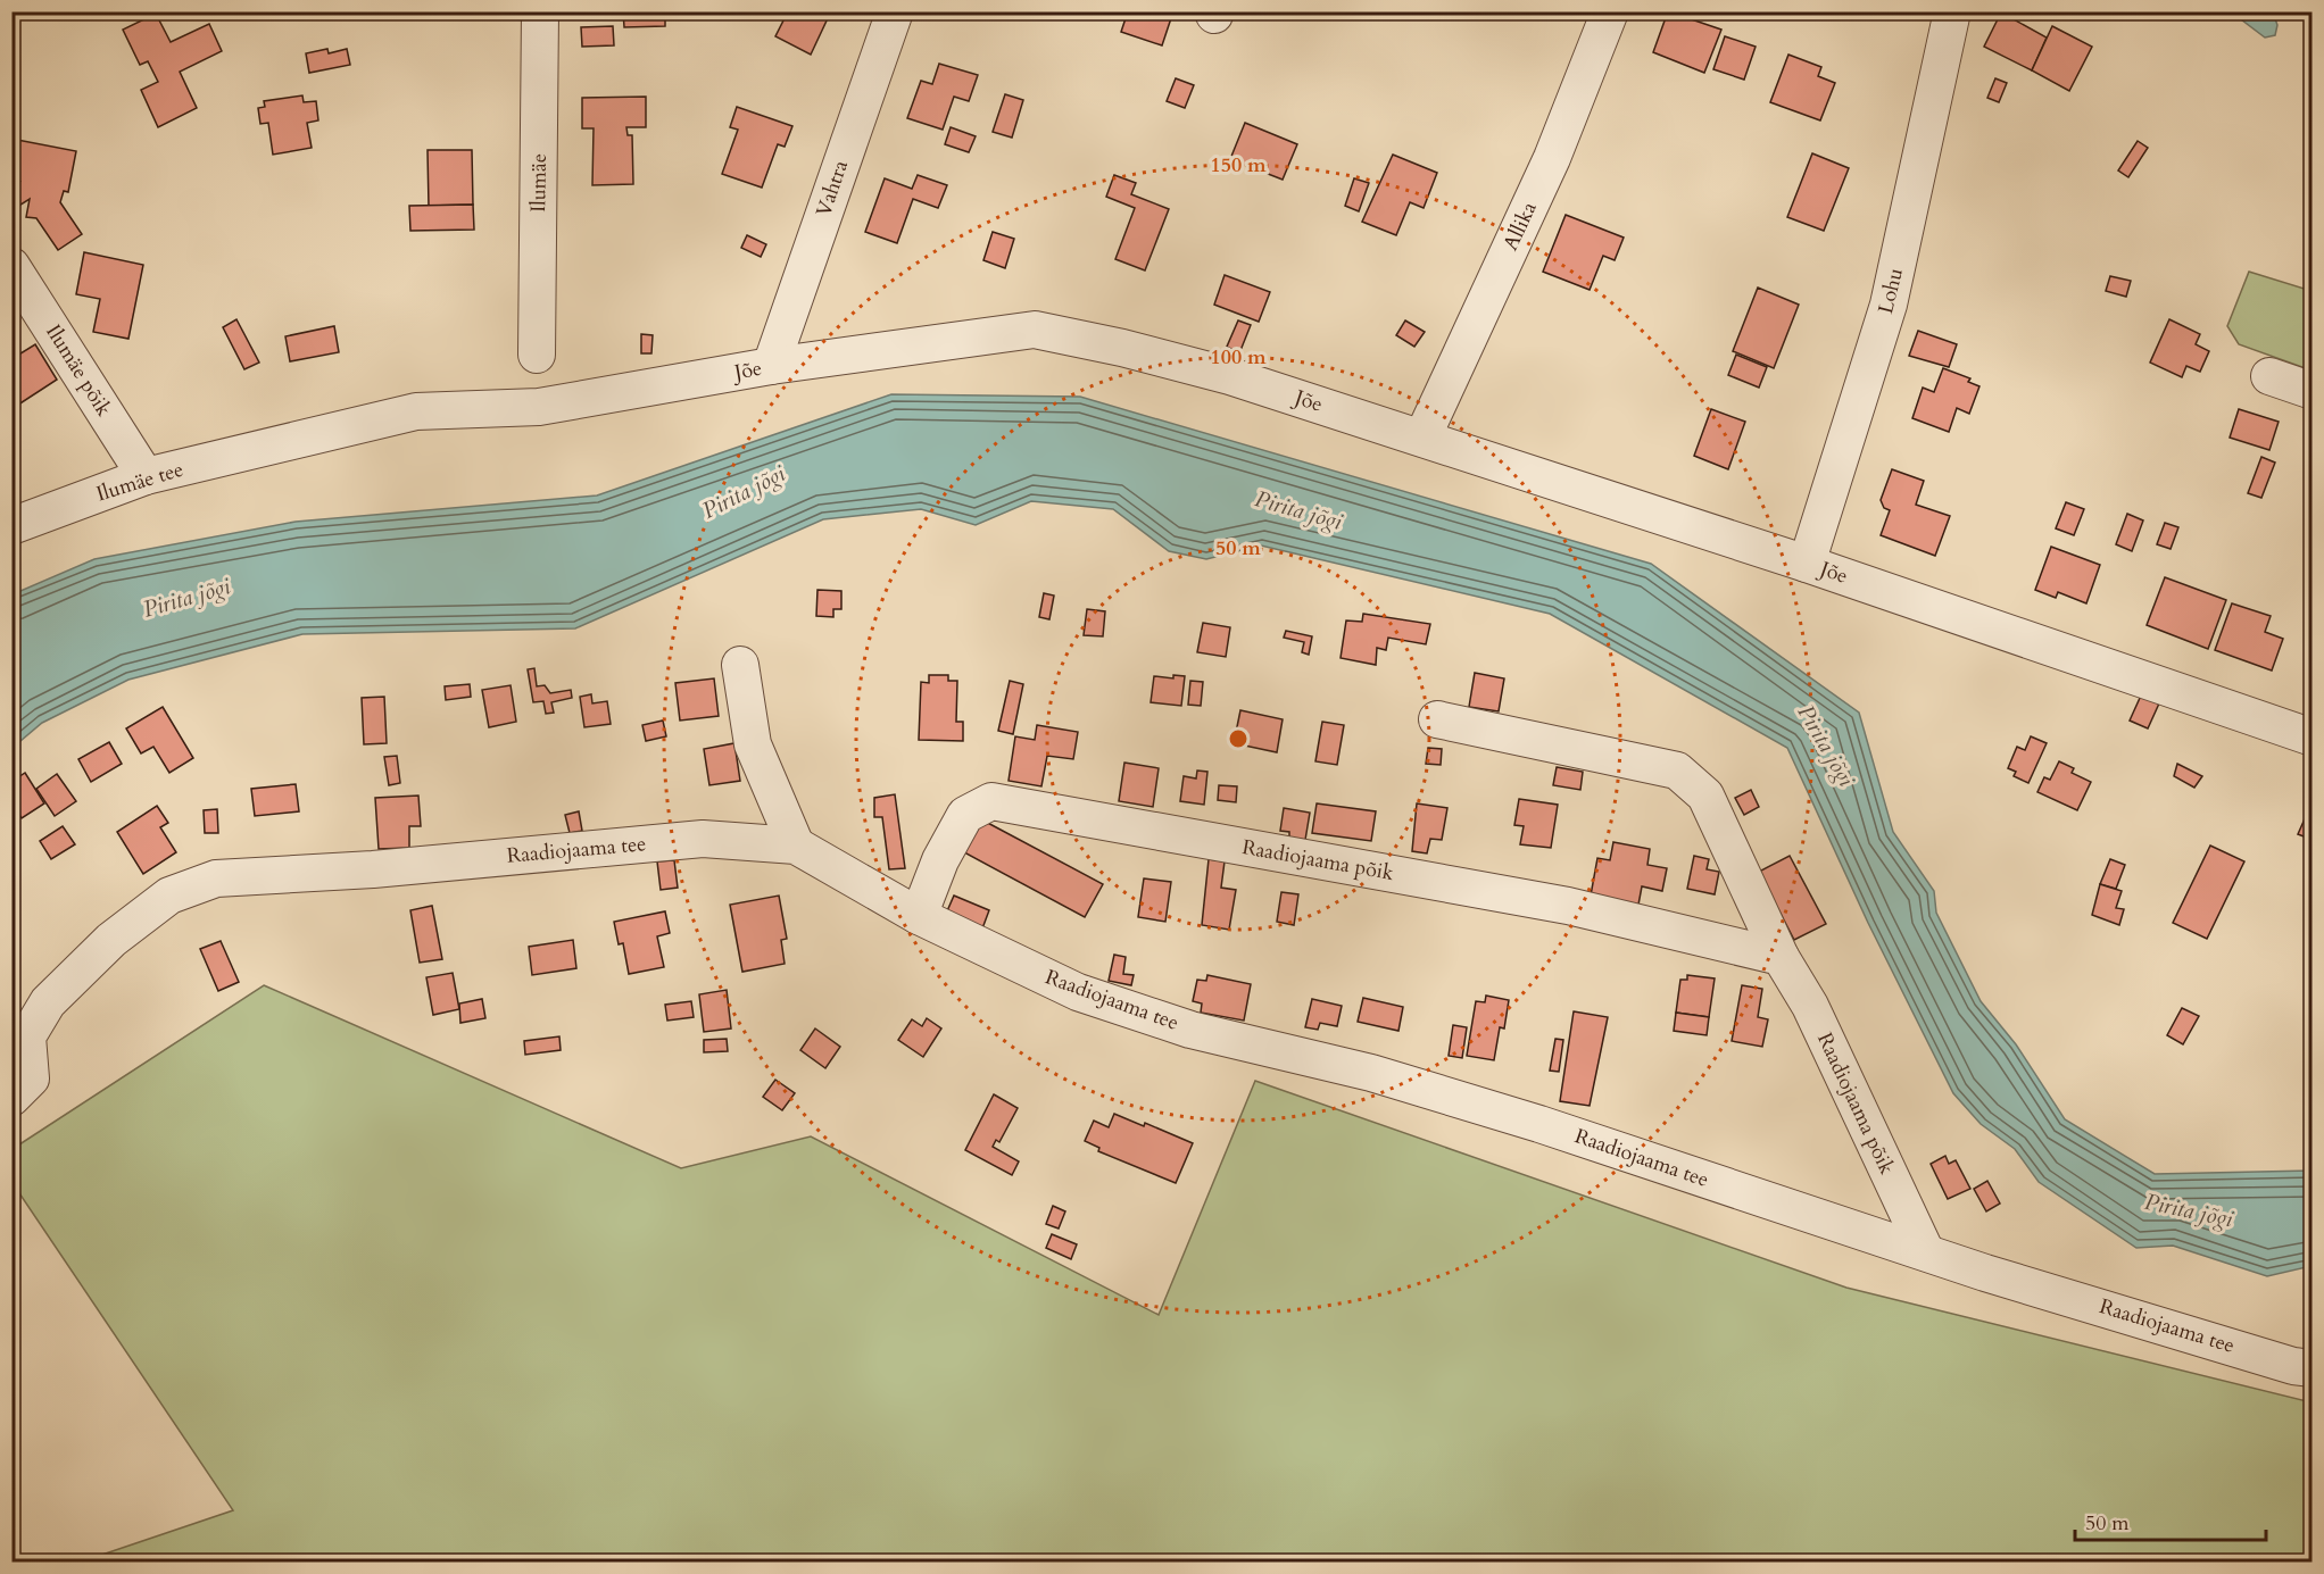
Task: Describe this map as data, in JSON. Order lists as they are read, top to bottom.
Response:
{
  "streets": {
    "street": [
      "Ilumäe",
      "Vahtra",
      "Allika",
      "Lohu",
      "Ilumäe põik",
      "Jõe",
      "Ilumäe tee",
      "Raadiojaama tee",
      "Raadiojaama põik"
    ]
  },
  "crossings": [
    ["Vahtra", "Jõe"],
    ["Allika", "Jõe"],
    ["Lohu", "Jõe"],
    ["Ilumäe põik", "Ilumäe tee"],
    ["Jõe", "Ilumäe tee"],
    ["Raadiojaama tee", "Raadiojaama põik"]
  ],
  "water": ["Pirita jõgi"],
  "scale_bar": "50 m",
  "rings": ["150 m", "100 m", "50 m"]
}
